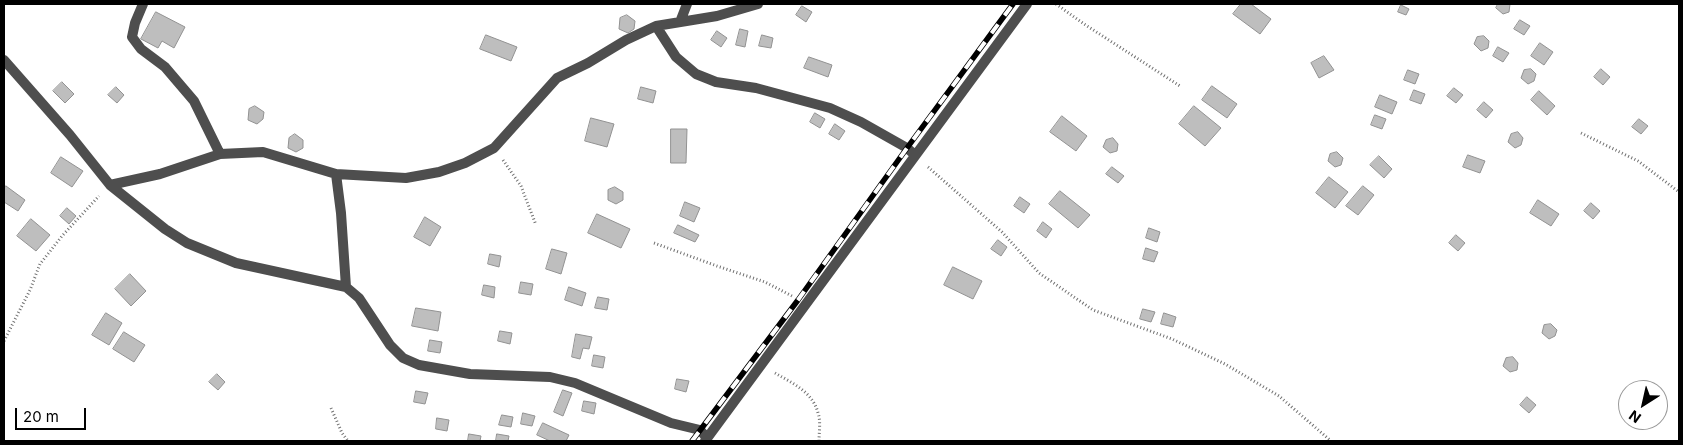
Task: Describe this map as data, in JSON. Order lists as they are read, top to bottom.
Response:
{
  "scale_bar": "20 m",
  "north": "bottom left"
}
